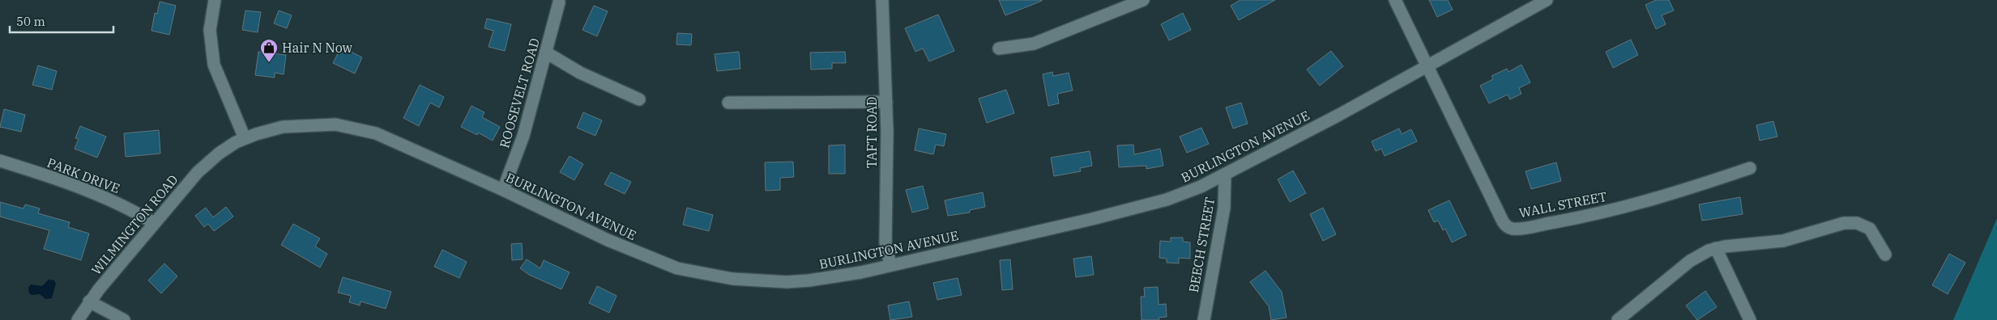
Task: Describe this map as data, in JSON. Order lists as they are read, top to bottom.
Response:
{
  "streets": {
    "street": [
      "ROOSEVELT ROAD",
      "TAFT ROAD",
      "BURLINGTON AVENUE",
      "PARK DRIVE",
      "WALL STREET",
      "WILMINGTON ROAD",
      "BEECH STREET"
    ]
  },
  "crossings": [
    ["ROOSEVELT ROAD", "BURLINGTON AVENUE"],
    ["TAFT ROAD", "BURLINGTON AVENUE"],
    ["BURLINGTON AVENUE", "WALL STREET"],
    ["BURLINGTON AVENUE", "WILMINGTON ROAD"],
    ["BURLINGTON AVENUE", "BEECH STREET"],
    ["PARK DRIVE", "WILMINGTON ROAD"]
  ],
  "places": {
    "shop": ["Hair N Now"]
  },
  "scale_bar": "50 m"
}
